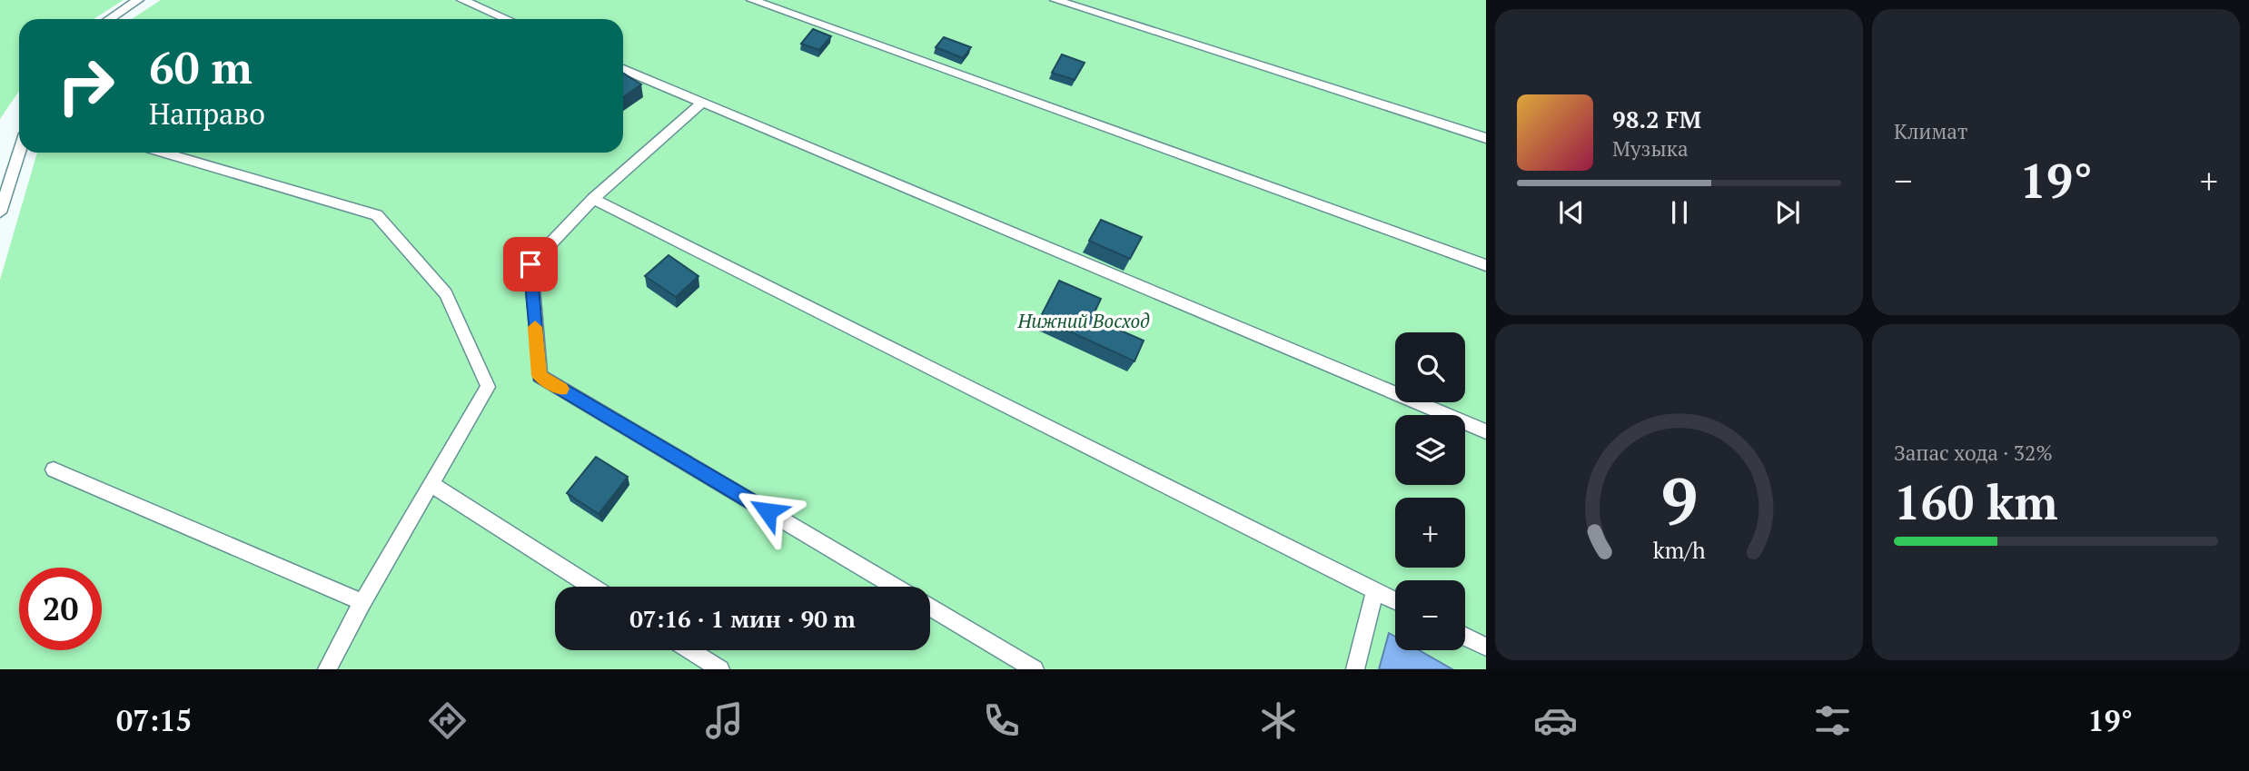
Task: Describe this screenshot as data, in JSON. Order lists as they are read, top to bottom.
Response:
{
  "parks": ["Нижний Восход"],
  "page": {
    "tile": [
      "Климат",
      ["Запас хода · 32%", "160 km"]
    ],
    "turn": ["60 m", "Направо"],
    "song": ["98.2 FM", "Музыка"],
    "heat": ["−", "19°", "+"],
    "map_buttons": ["+", "−"],
    "limit": "20",
    "trip": "07:16 · 1 мин · 90 m",
    "tabs": ["07:15", "19°"],
    "gauge": ["9", "km/h"]
  }
}
